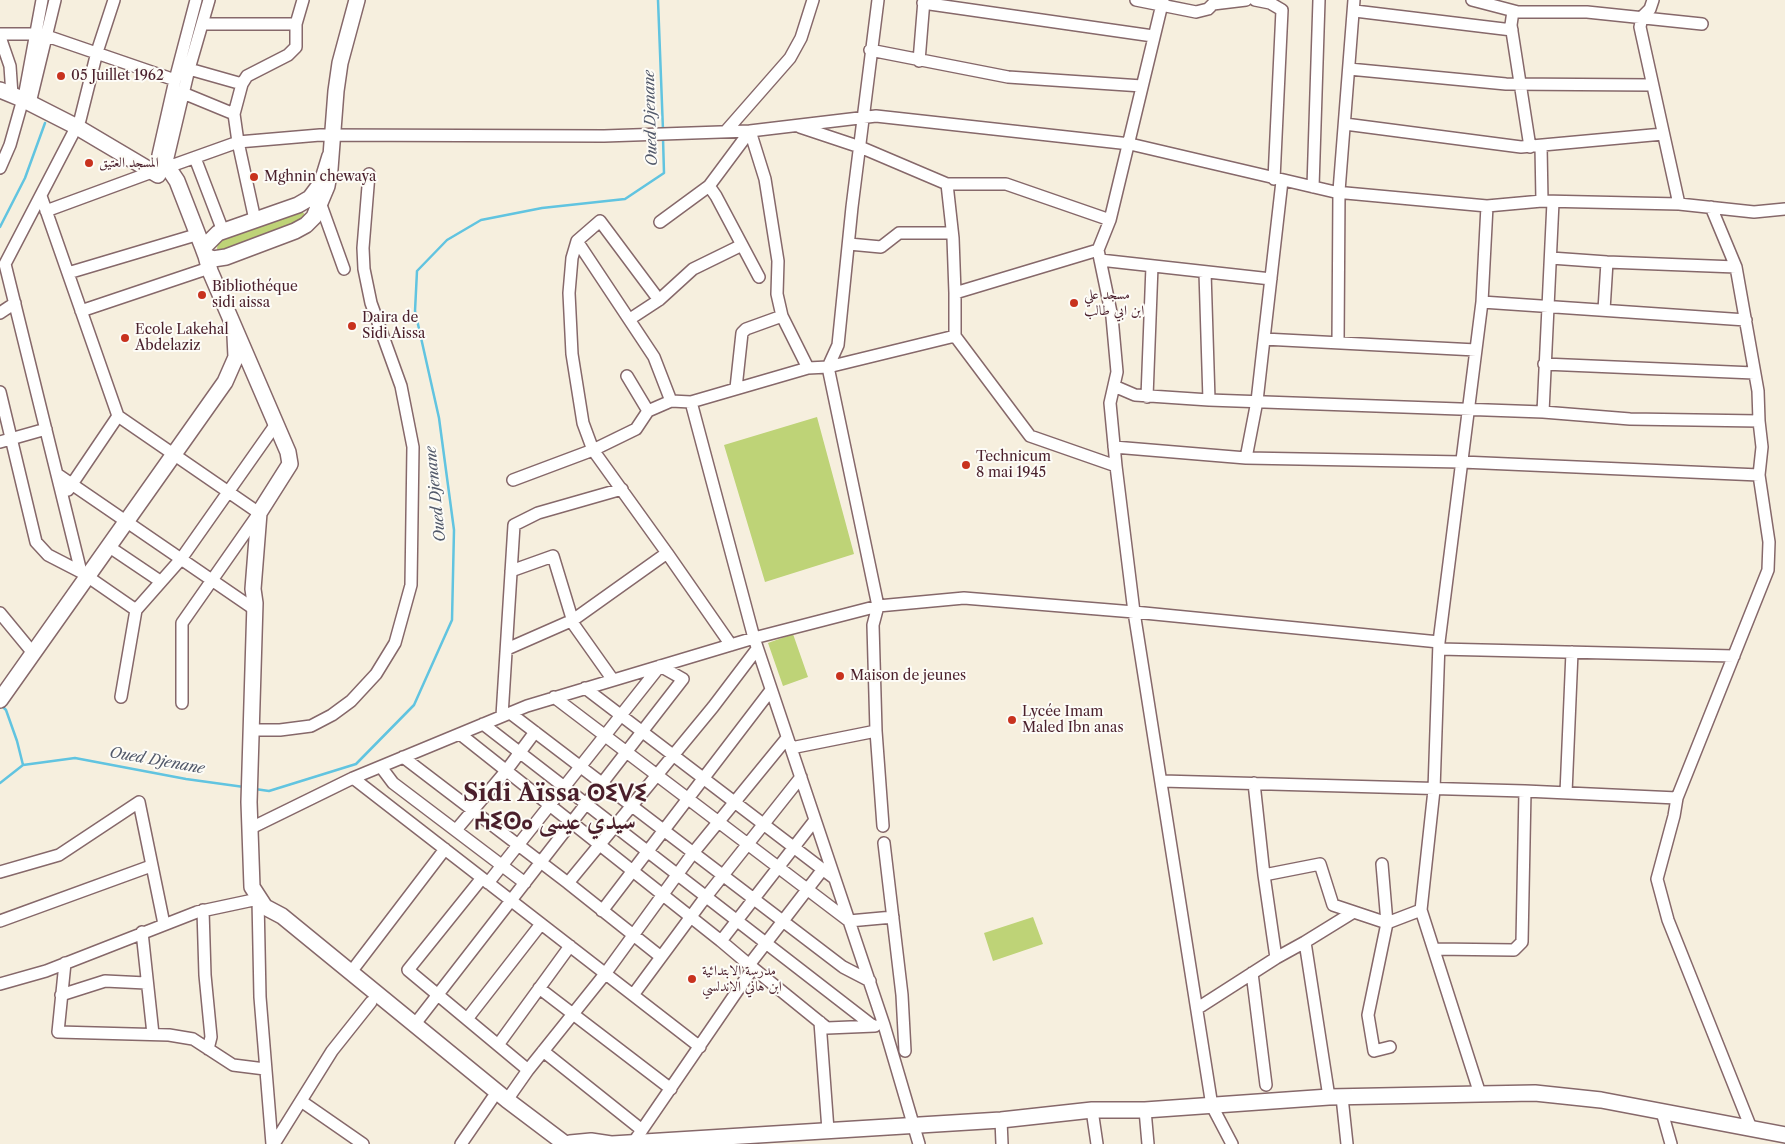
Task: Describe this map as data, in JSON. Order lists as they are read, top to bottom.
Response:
{
  "districts": ["Sidi Aïssa ⵙⵉⴸⵉ ⵄⵉⵙⴰ سيدي عيسى"],
  "water": ["Oued Djenane"],
  "places": [
    "05 Juillet 1962",
    "المسجد العتيق",
    "Mghnin chewaya",
    "Bibliothéque sidi aissa",
    "مسجد علي ابن ابي طالب",
    "Daira de Sidi Aissa",
    "Ecole Lakehal Abdelaziz",
    "Technicum 8 mai 1945",
    "Maison de jeunes",
    "Lycée Imam Maled Ibn anas",
    "مدرسة الابتدائية ابن هاني الاندلسي"
  ]
}
